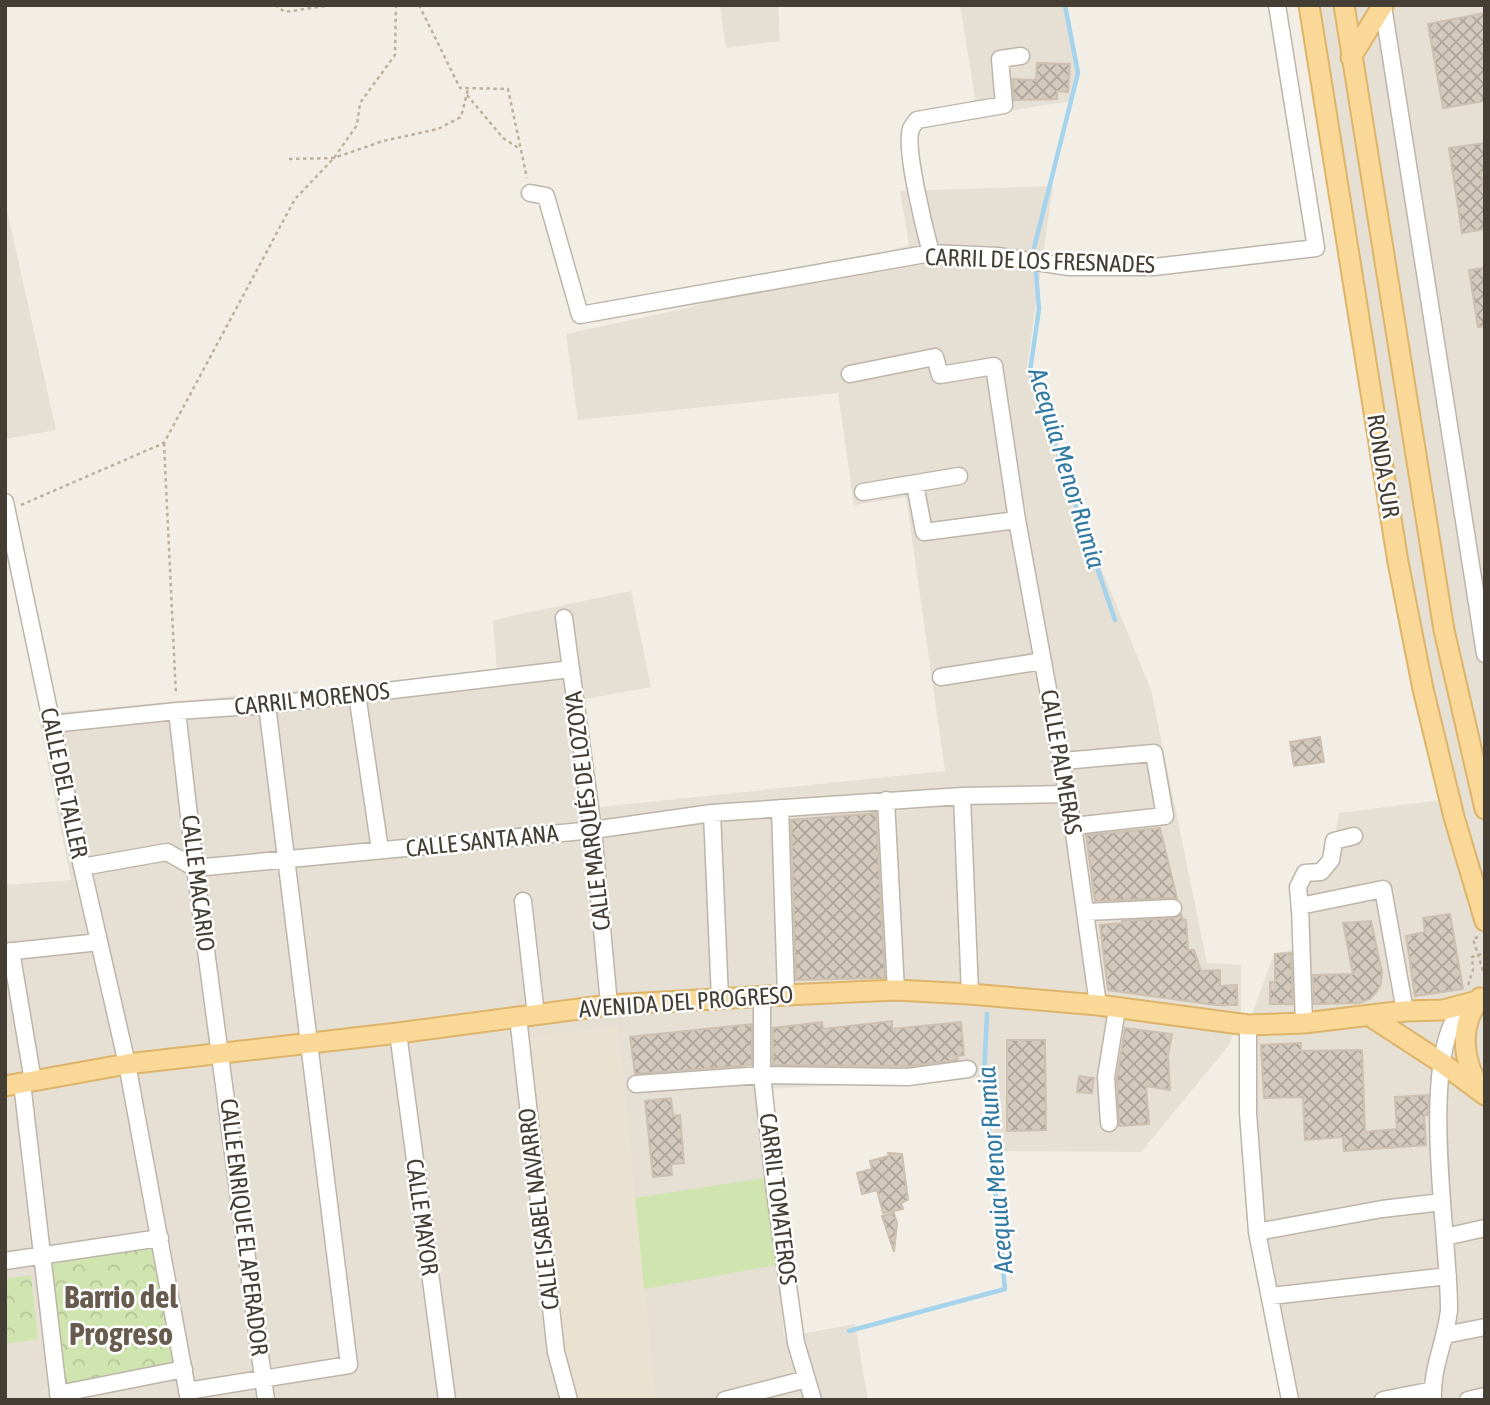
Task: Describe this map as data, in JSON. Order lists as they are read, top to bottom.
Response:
{
  "streets": {
    "main road": ["RONDA SUR", "AVENIDA DEL PROGRESO"],
    "street": [
      "CARRIL DE LOS FRESNADES",
      "CARRIL MORENOS",
      "CALLE PALMERAS",
      "CALLE DEL TALLER",
      "CALLE MARQUÉS DE LOZOYA",
      "CALLE SANTA ANA",
      "CALLE MACARIO",
      "CARRIL TOMATEROS",
      "CALLE ISABEL NAVARRO",
      "CALLE MAYOR",
      "CALLE ENRIQUE EL APERADOR"
    ]
  },
  "crossings": [
    ["CARRIL MORENOS", "CALLE DEL TALLER"],
    ["CARRIL MORENOS", "CALLE MARQUÉS DE LOZOYA"],
    ["CARRIL MORENOS", "CALLE MACARIO"],
    ["CALLE PALMERAS", "CALLE SANTA ANA"],
    ["CALLE PALMERAS", "AVENIDA DEL PROGRESO"],
    ["CALLE DEL TALLER", "AVENIDA DEL PROGRESO"],
    ["CALLE MARQUÉS DE LOZOYA", "CALLE SANTA ANA"],
    ["CALLE MARQUÉS DE LOZOYA", "AVENIDA DEL PROGRESO"],
    ["CALLE SANTA ANA", "CALLE MACARIO"],
    ["CALLE MACARIO", "AVENIDA DEL PROGRESO"],
    ["CALLE MACARIO", "CALLE ENRIQUE EL APERADOR"],
    ["AVENIDA DEL PROGRESO", "CARRIL TOMATEROS"],
    ["AVENIDA DEL PROGRESO", "CALLE ISABEL NAVARRO"],
    ["AVENIDA DEL PROGRESO", "CALLE MAYOR"],
    ["AVENIDA DEL PROGRESO", "CALLE ENRIQUE EL APERADOR"]
  ],
  "districts": ["Barrio del Progreso"],
  "water": ["Acequia Menor Rumia"]
}
